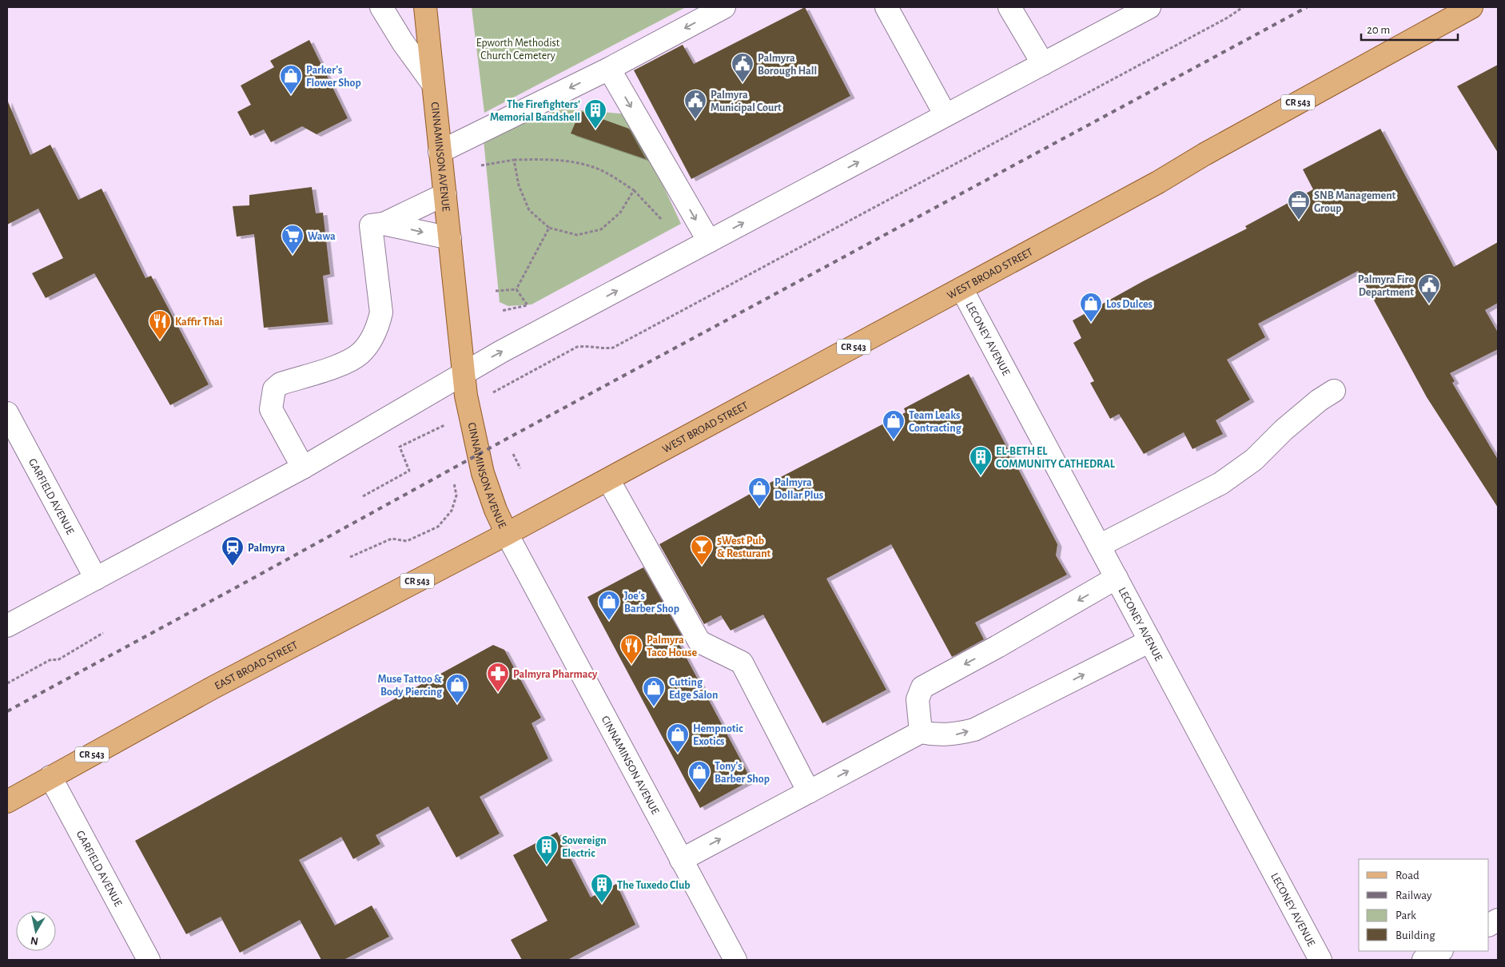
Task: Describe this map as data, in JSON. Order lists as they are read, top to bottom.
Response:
{
  "streets": {
    "main road": [
      "CR 543",
      "CINNAMINSON AVENUE",
      "WEST BROAD STREET",
      "EAST BROAD STREET"
    ],
    "street": ["LECONEY AVENUE", "GARFIELD AVENUE"]
  },
  "crossings": [
    ["CINNAMINSON AVENUE", "WEST BROAD STREET"],
    ["CINNAMINSON AVENUE", "EAST BROAD STREET"],
    ["WEST BROAD STREET", "LECONEY AVENUE"],
    ["WEST BROAD STREET", "EAST BROAD STREET"],
    ["GARFIELD AVENUE", "EAST BROAD STREET"]
  ],
  "parks": ["Epworth Methodist Church Cemetery"],
  "places": {
    "public building": ["Palmyra Borough Hall", "Palmyra Municipal Court", "Palmyra Fire Department"],
    "shop": [
      "Parker's Flower Shop",
      "Los Dulces",
      "Team Leaks Contracting",
      "Palmyra Dollar Plus",
      "Joe's Barber Shop",
      "Muse Tattoo & Body Piercing",
      "Cutting Edge Salon",
      "Hempnotic Exotics",
      "Tony's Barber Shop"
    ],
    "building": [
      "The Firefighters’ Memorial Bandshell",
      "EL-BETH EL COMMUNITY CATHEDRAL",
      "Sovereign Electric",
      "The Tuxedo Club"
    ],
    "office": ["SNB Management Group"],
    "supermarket": ["Wawa"],
    "restaurant": ["Kaffir Thai", "Palmyra Taco House"],
    "bar": ["5West Pub & Resturant"],
    "station": ["Palmyra"],
    "pharmacy": ["Palmyra Pharmacy"]
  },
  "legend": [
    "Road",
    "Railway",
    "Park",
    "Building"
  ],
  "scale_bar": "20 m",
  "north": "bottom"
}
